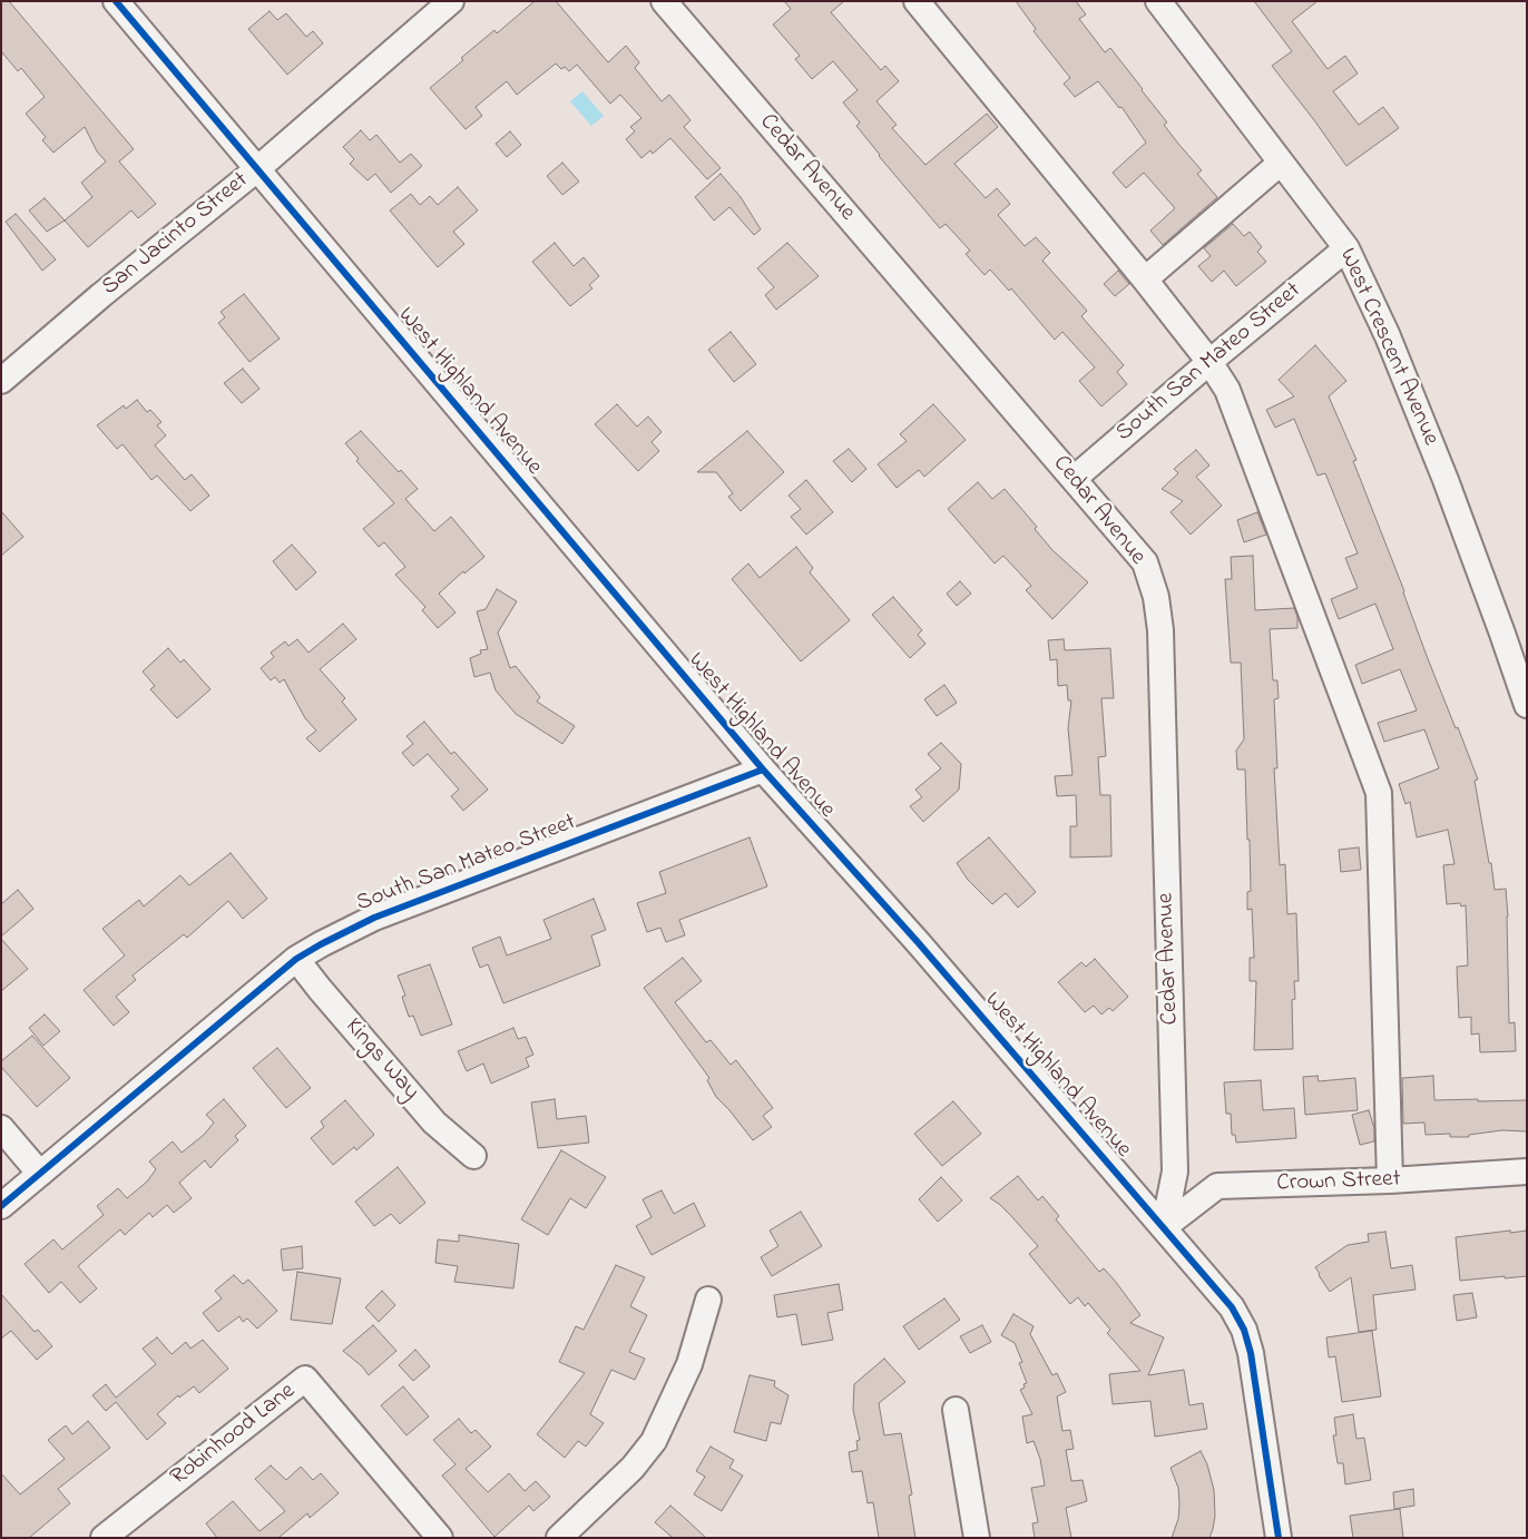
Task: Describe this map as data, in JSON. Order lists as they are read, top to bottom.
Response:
{
  "streets": {
    "street": [
      "Cedar Avenue",
      "San Jacinto Street",
      "West Crescent Avenue",
      "South San Mateo Street",
      "West Highland Avenue",
      "Kings Way",
      "Crown Street",
      "Robinhood Lane"
    ]
  },
  "crossings": [
    ["Cedar Avenue", "South San Mateo Street"],
    ["Cedar Avenue", "West Highland Avenue"],
    ["Cedar Avenue", "Crown Street"],
    ["San Jacinto Street", "West Highland Avenue"],
    ["West Crescent Avenue", "South San Mateo Street"],
    ["South San Mateo Street", "West Highland Avenue"],
    ["South San Mateo Street", "Kings Way"],
    ["West Highland Avenue", "Crown Street"]
  ]
}
